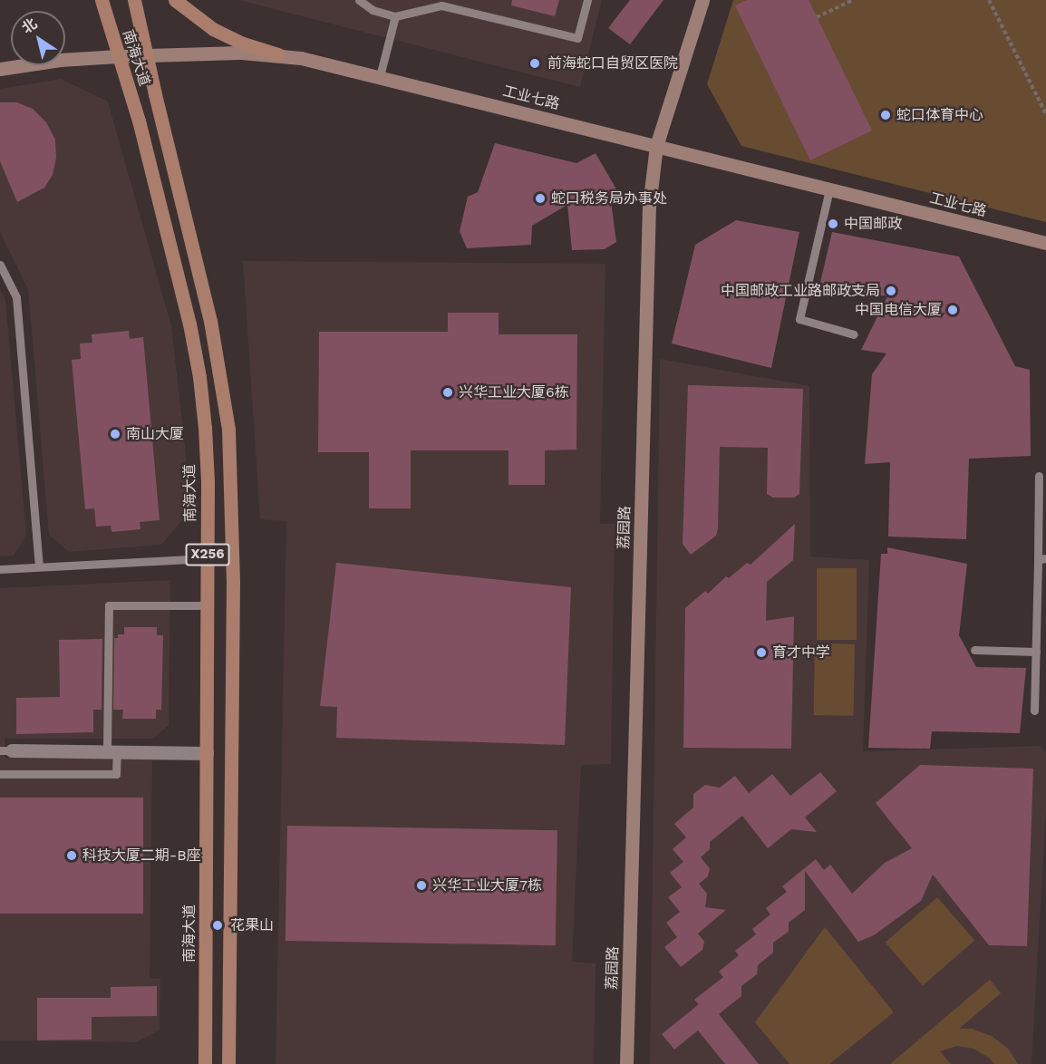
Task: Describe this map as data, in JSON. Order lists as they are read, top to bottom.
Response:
{
  "streets": {
    "main road": ["南海大道", "X256"],
    "street": ["工业七路", "荔园路"]
  },
  "crossings": [
    ["南海大道", "工业七路"],
    ["工业七路", "荔园路"]
  ],
  "places": [
    "前海蛇口自贸区医院",
    "蛇口体育中心",
    "蛇口税务局办事处",
    "中国邮政",
    "中国邮政工业路邮政支局",
    "中国电信大厦",
    "兴华工业大厦6栋",
    "南山大厦",
    "育才中学",
    "科技大厦二期-B座",
    "兴华工业大厦7栋",
    "花果山"
  ],
  "north": "top left"
}
